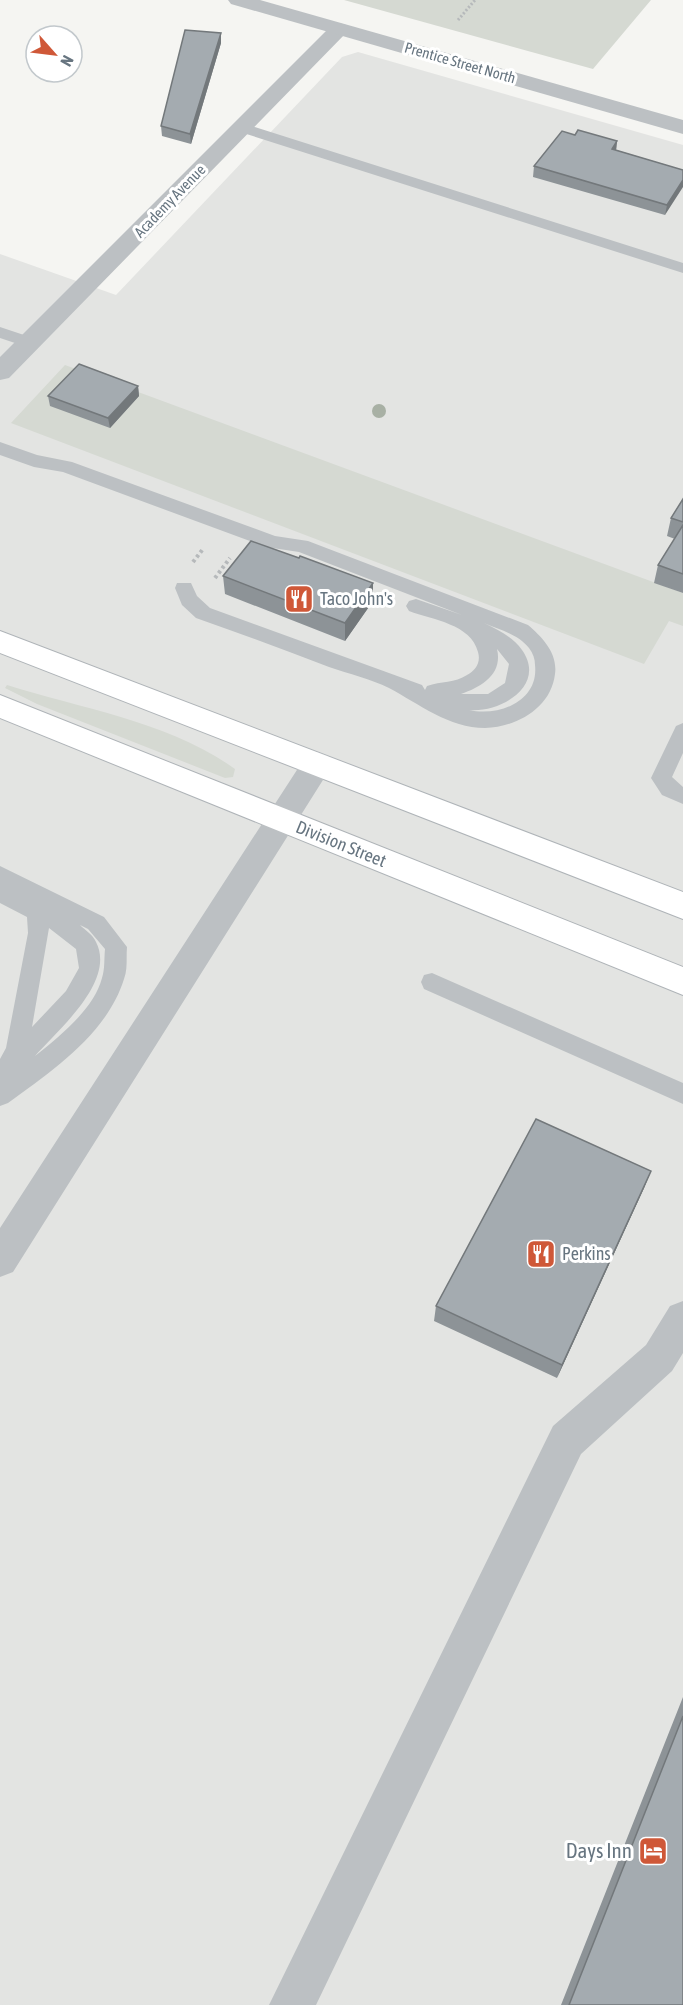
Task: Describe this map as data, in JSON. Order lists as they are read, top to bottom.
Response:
{
  "streets": {
    "main road": ["Division Street"],
    "street": ["Prentice Street North", "Academy Avenue"]
  },
  "crossings": [
    ["Prentice Street North", "Academy Avenue"]
  ],
  "places": {
    "restaurant": ["Taco John's", "Perkins"],
    "hotel": ["Days Inn"]
  },
  "north": "bottom right"
}
